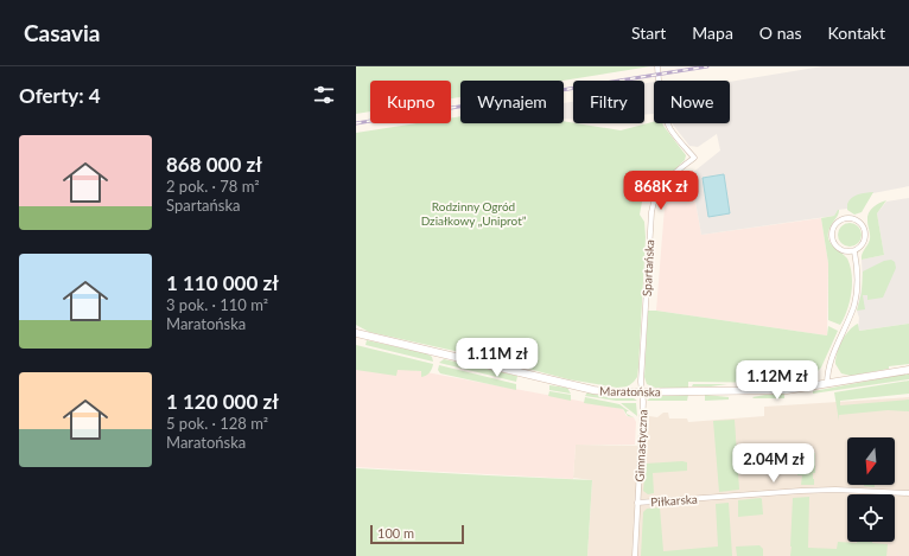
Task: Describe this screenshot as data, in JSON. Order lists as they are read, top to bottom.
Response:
{
  "streets": {
    "main road": ["Maratońska"],
    "street": ["Spartańska", "Gimnastyczna", "Piłkarska"]
  },
  "crossings": [
    ["Spartańska", "Gimnastyczna"],
    ["Maratońska", "Gimnastyczna"],
    ["Gimnastyczna", "Piłkarska"]
  ],
  "parks": ["Rodzinny Ogród Działkowy „Uniprot”"],
  "scale_bar": "100 m",
  "north": "bottom",
  "page": {
    "header": "Casavia",
    "nav": [
      "Start",
      "Mapa",
      "O nas",
      "Kontakt"
    ],
    "heading": "Oferty: 4",
    "chip": [
      "Kupno",
      "Wynajem",
      "Filtry",
      "Nowe"
    ],
    "list": [
      {
        "name": "868 000 zł",
        "note": "2 pok. · 78 m² · Spartańska"
      },
      {
        "name": "1 110 000 zł",
        "note": "3 pok. · 110 m² · Maratońska"
      },
      {
        "name": "1 120 000 zł",
        "note": "5 pok. · 128 m² · Maratońska"
      }
    ],
    "price": [
      "868K zł",
      "1.11M zł",
      "1.12M zł",
      "2.04M zł"
    ],
    "scale": "100 m"
  }
}
